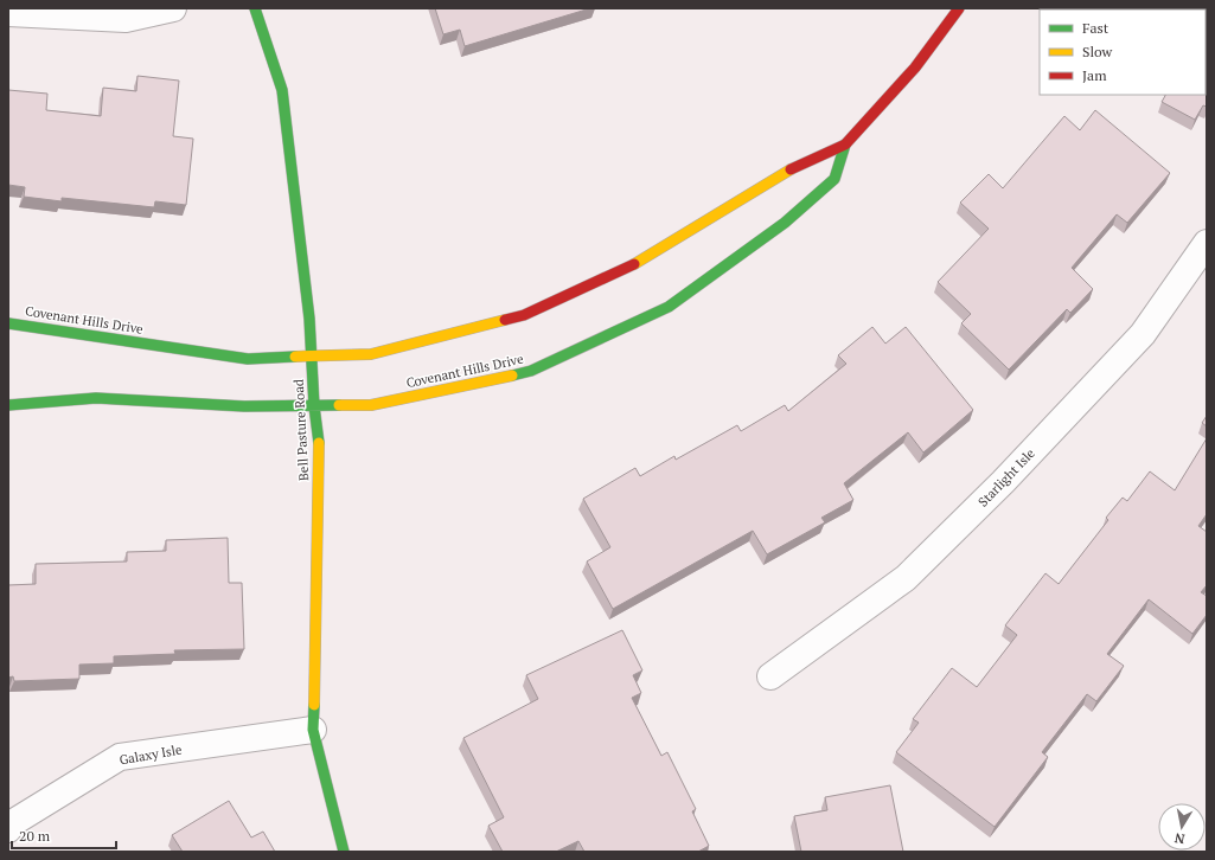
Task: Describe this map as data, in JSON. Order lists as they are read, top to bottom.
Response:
{
  "streets": {
    "street": [
      "Covenant Hills Drive",
      "Bell Pasture Road",
      "Starlight Isle",
      "Galaxy Isle"
    ]
  },
  "crossings": [
    ["Covenant Hills Drive", "Bell Pasture Road"],
    ["Bell Pasture Road", "Galaxy Isle"]
  ],
  "legend": ["Fast", "Slow", "Jam"],
  "scale_bar": "20 m",
  "north": "bottom"
}
